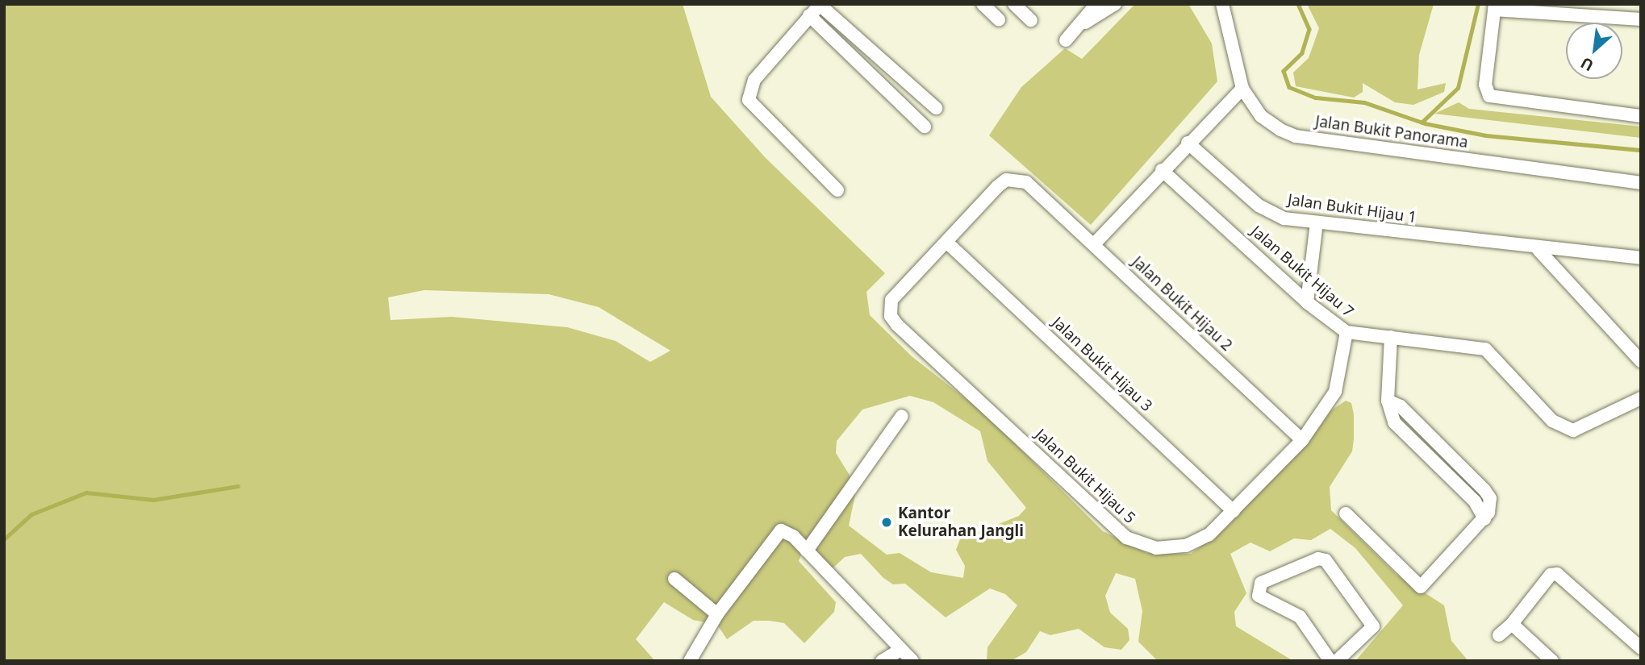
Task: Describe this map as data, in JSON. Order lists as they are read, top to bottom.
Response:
{
  "streets": {
    "street": [
      "Jalan Bukit Panorama",
      "Jalan Bukit Hijau 1",
      "Jalan Bukit Hijau 7",
      "Jalan Bukit Hijau 2",
      "Jalan Bukit Hijau 3",
      "Jalan Bukit Hijau 5"
    ]
  },
  "crossings": [
    ["Jalan Bukit Hijau 7", "Jalan Bukit Hijau 5"],
    ["Jalan Bukit Hijau 2", "Jalan Bukit Hijau 3"],
    ["Jalan Bukit Hijau 2", "Jalan Bukit Hijau 5"],
    ["Jalan Bukit Hijau 3", "Jalan Bukit Hijau 5"]
  ],
  "places": ["Kantor Kelurahan Jangli"],
  "north": "bottom left"
}
